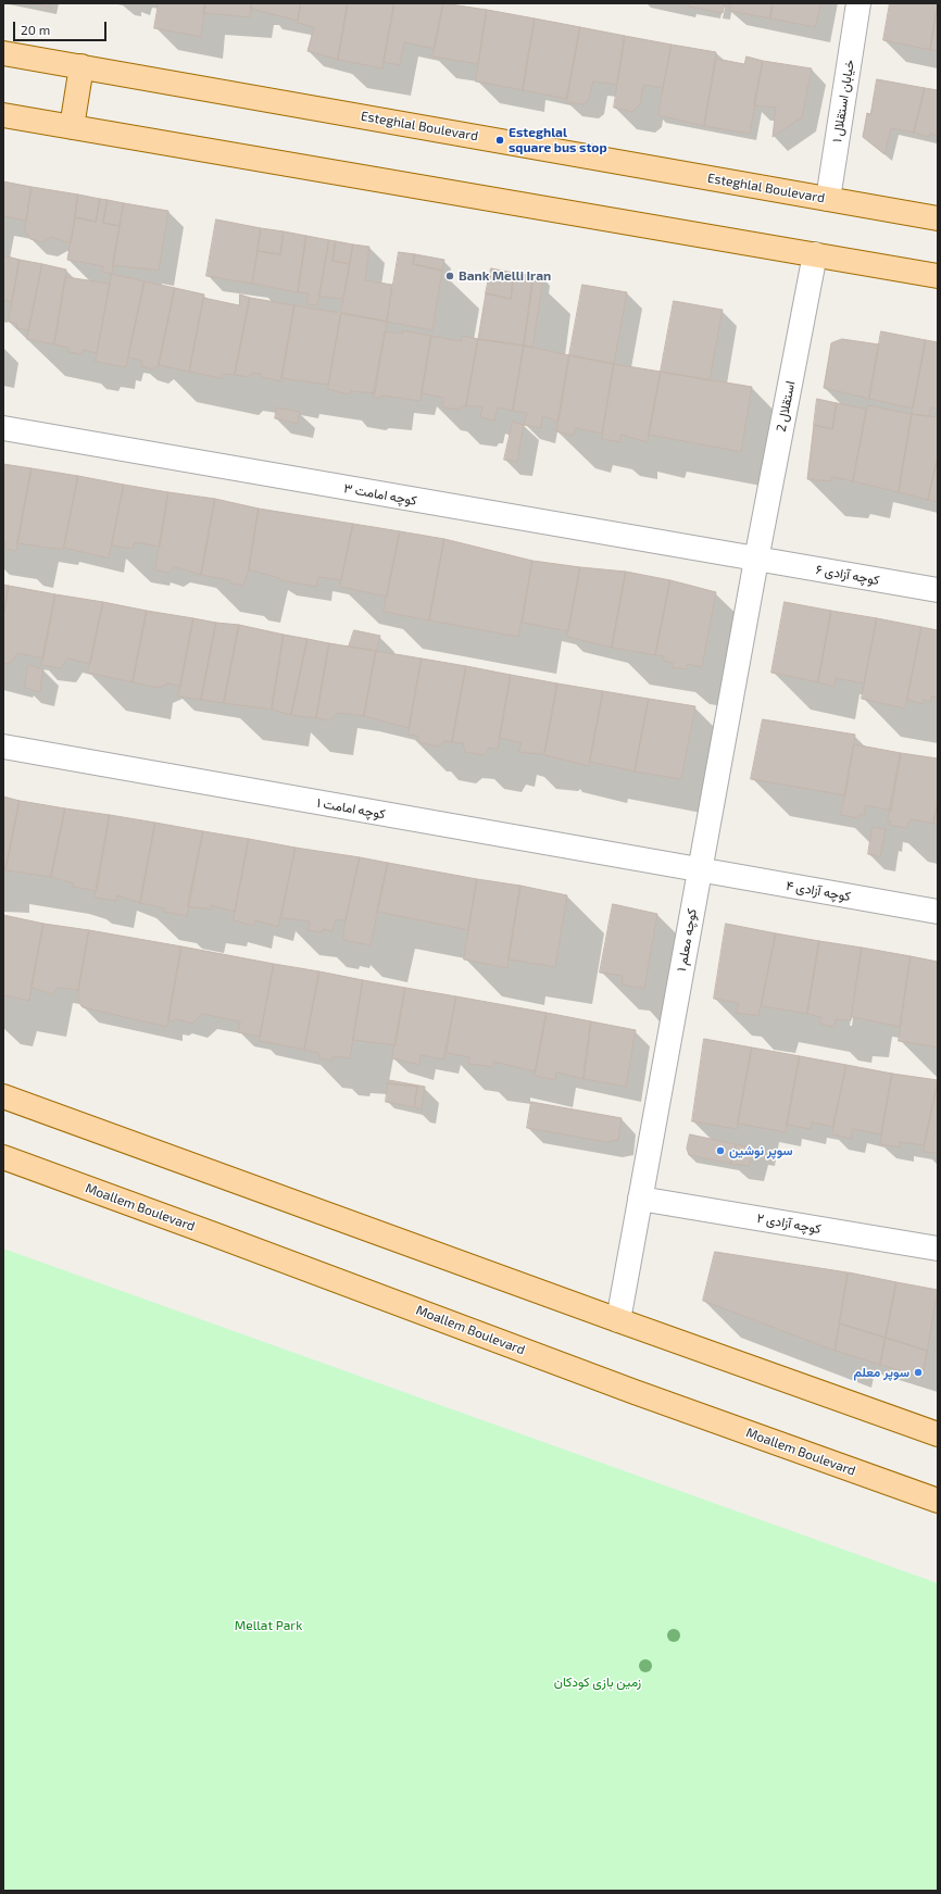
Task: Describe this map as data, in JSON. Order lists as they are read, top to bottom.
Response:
{
  "streets": {
    "main road": ["Esteghlal Boulevard", "Moallem Boulevard"],
    "street": [
      "خیابان استقلال ۱",
      "استقلال 2",
      "کوچه امامت ۳",
      "کوچه آزادی ۶",
      "کوچه امامت ۱",
      "کوچه آزادی ۴",
      "کوچه معلم ۱",
      "کوچه آزادی ۲"
    ]
  },
  "crossings": [
    ["خیابان استقلال ۱", "Esteghlal Boulevard"],
    ["استقلال 2", "کوچه امامت ۳"],
    ["استقلال 2", "کوچه آزادی ۶"],
    ["استقلال 2", "کوچه معلم ۱"],
    ["کوچه امامت ۳", "کوچه آزادی ۶"],
    ["کوچه امامت ۳", "کوچه معلم ۱"],
    ["کوچه آزادی ۶", "کوچه معلم ۱"],
    ["کوچه امامت ۱", "کوچه آزادی ۴"],
    ["کوچه امامت ۱", "کوچه معلم ۱"],
    ["کوچه آزادی ۴", "کوچه معلم ۱"],
    ["کوچه معلم ۱", "کوچه آزادی ۲"]
  ],
  "parks": ["Mellat Park", "زمین بازی کودکان"],
  "places": [
    "Esteghlal square bus stop",
    "Bank Melli Iran",
    "سوپر نوشین",
    "سوپر معلم"
  ],
  "scale_bar": "20 m"
}
